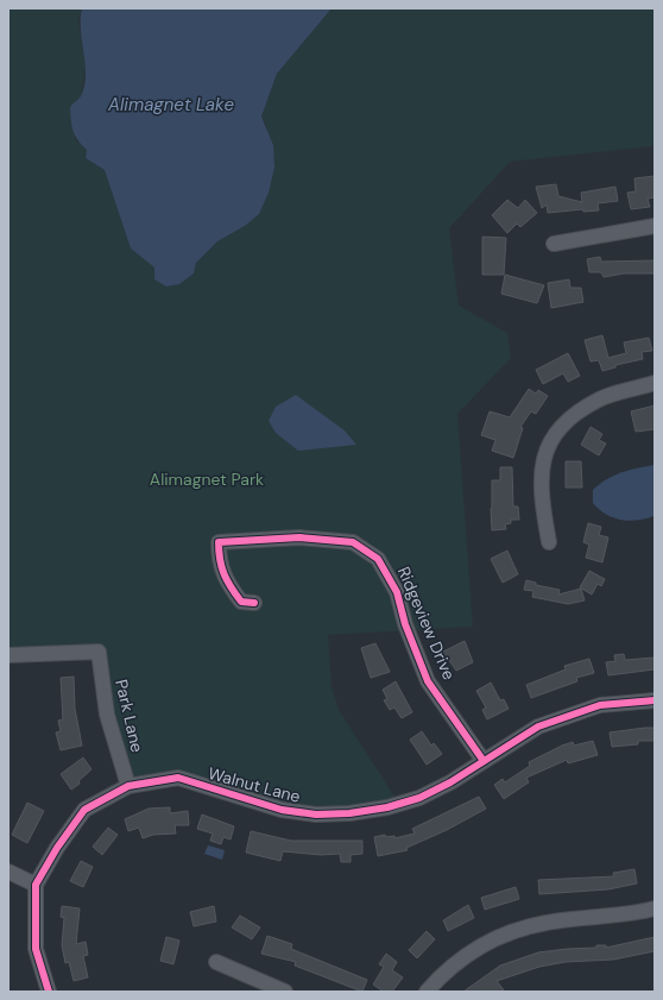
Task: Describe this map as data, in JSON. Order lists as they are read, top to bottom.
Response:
{
  "streets": {
    "street": ["Ridgeview Drive", "Park Lane", "Walnut Lane"]
  },
  "crossings": [
    ["Ridgeview Drive", "Walnut Lane"],
    ["Park Lane", "Walnut Lane"]
  ],
  "water": ["Alimagnet Lake"],
  "parks": ["Alimagnet Park"]
}
